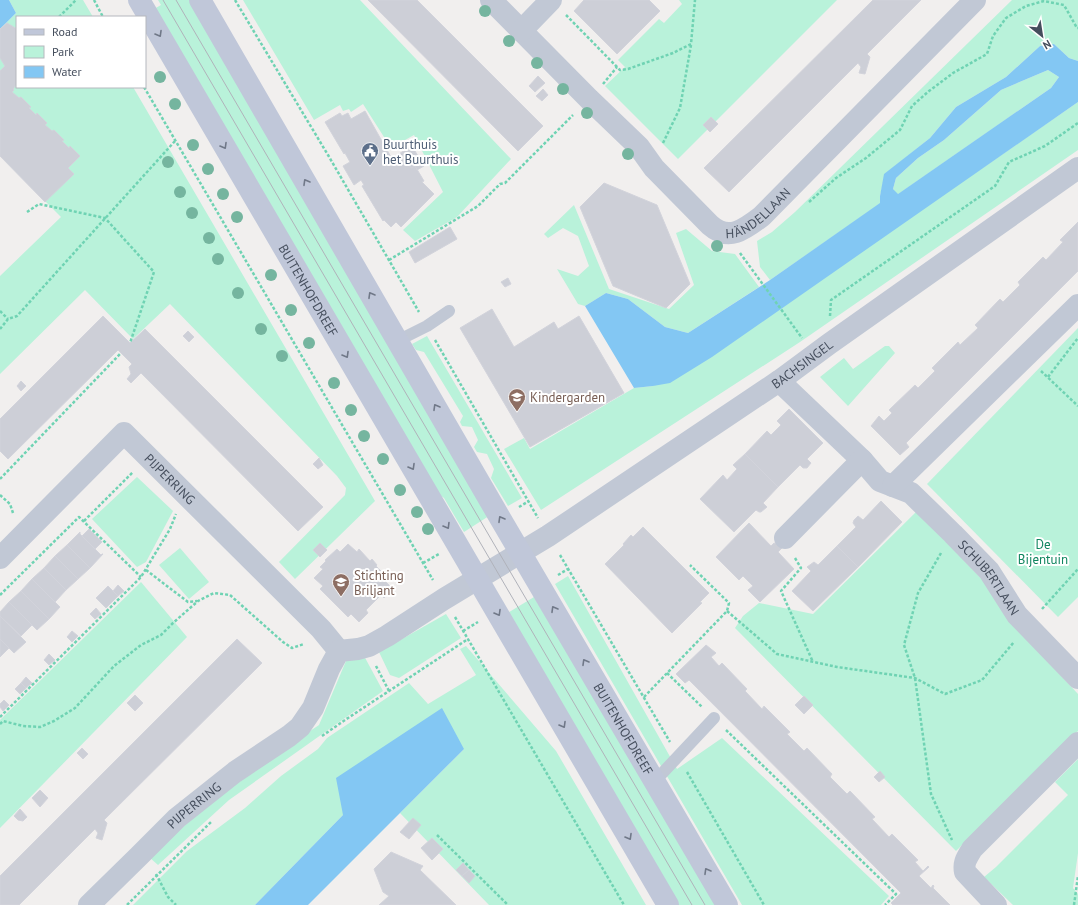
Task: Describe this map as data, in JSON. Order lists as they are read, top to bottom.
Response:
{
  "streets": {
    "street": [
      "HÄNDELLAAN",
      "BUITENHOFDREEF",
      "BACHSINGEL",
      "PIJPERRING",
      "SCHUBERTLAAN"
    ]
  },
  "crossings": [
    ["BUITENHOFDREEF", "BACHSINGEL"],
    ["BACHSINGEL", "SCHUBERTLAAN"]
  ],
  "parks": ["De Bijentuin"],
  "places": {
    "public building": ["Buurthuis het Buurthuis"],
    "school or university": ["Kindergarden", "Stichting Briljant"]
  },
  "legend": ["Road", "Park", "Water"],
  "north": "bottom right"
}
